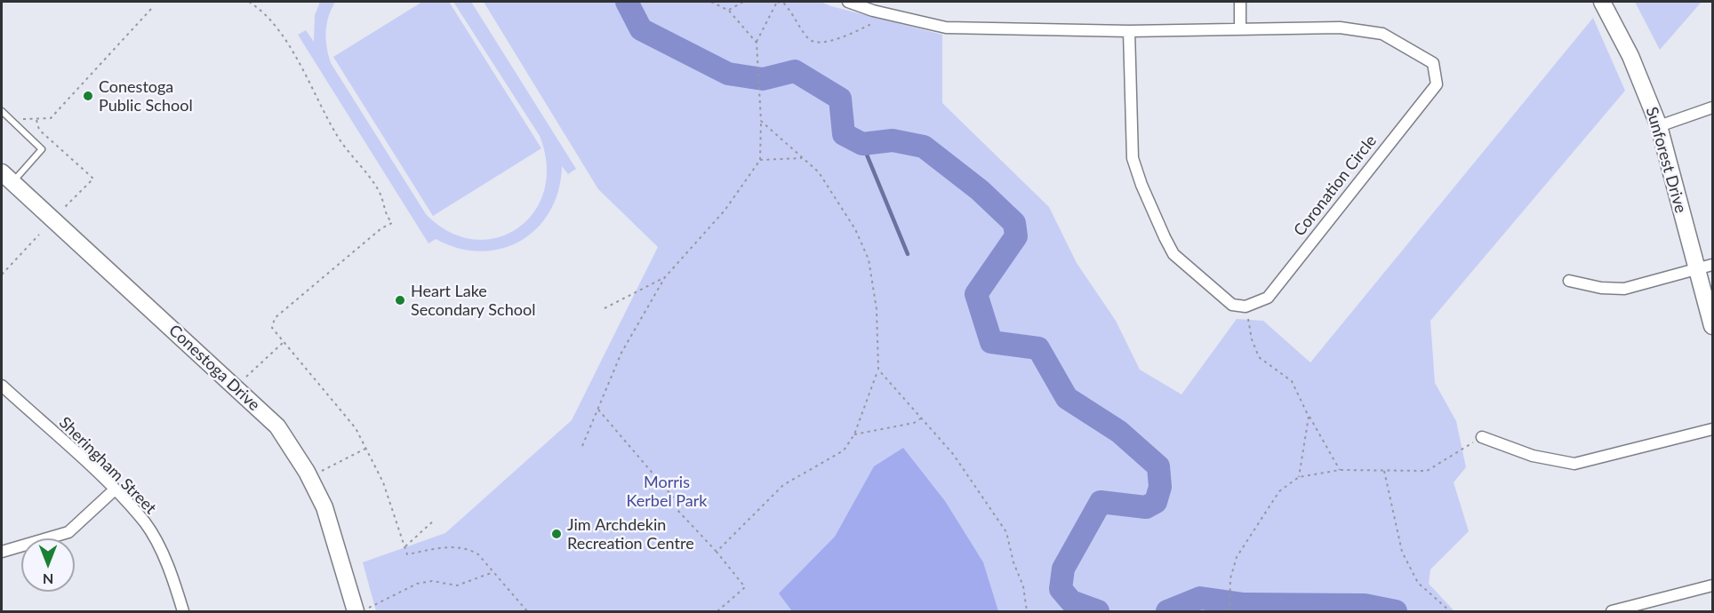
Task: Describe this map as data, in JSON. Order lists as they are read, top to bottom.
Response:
{
  "streets": {
    "street": [
      "Sunforest Drive",
      "Coronation Circle",
      "Conestoga Drive",
      "Sheringham Street"
    ]
  },
  "parks": ["Morris Kerbel Park"],
  "places": ["Conestoga Public School", "Heart Lake Secondary School", "Jim Archdekin Recreation Centre"],
  "north": "bottom"
}
